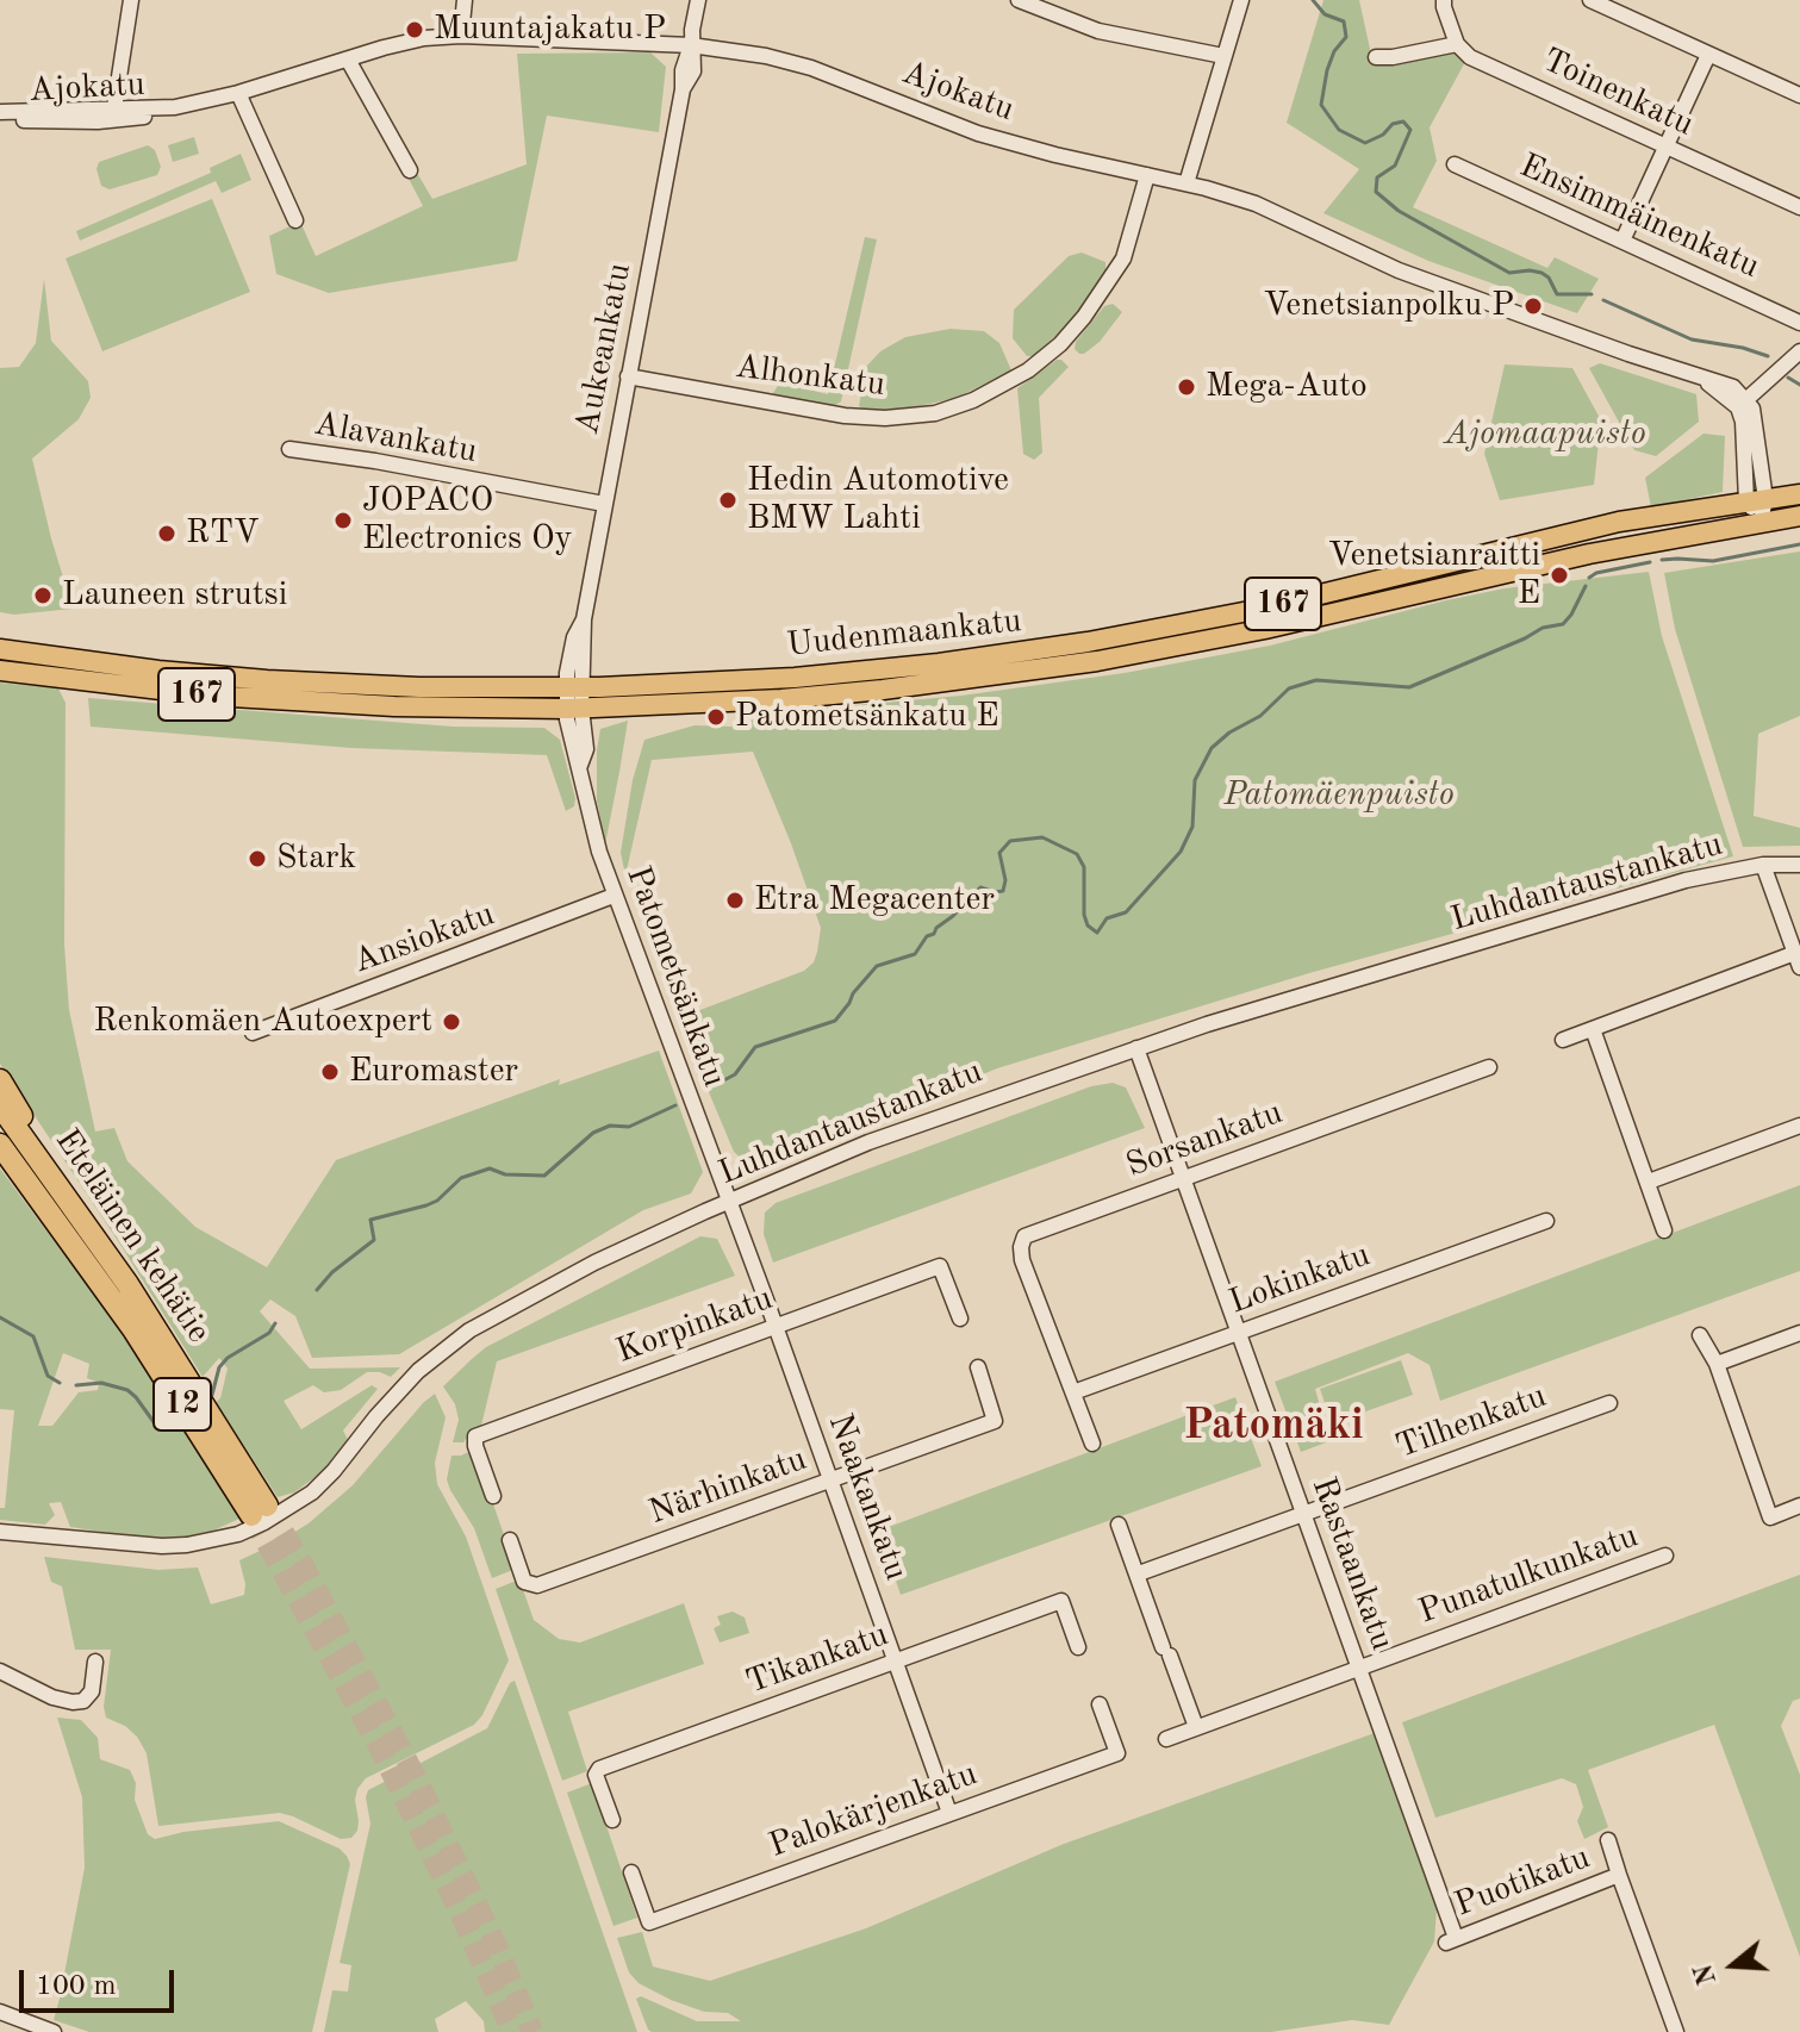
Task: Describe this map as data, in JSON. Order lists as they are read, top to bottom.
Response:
{
  "streets": {
    "highway": ["Eteläinen kehätie", "12"],
    "main road": ["167", "Uudenmaankatu"],
    "street": [
      "Ajokatu",
      "Toinenkatu",
      "Ensimmäinenkatu",
      "Aukeankatu",
      "Alhonkatu",
      "Alavankatu",
      "Luhdantaustankatu",
      "Ansiokatu",
      "Patometsänkatu",
      "Sorsankatu",
      "Lokinkatu",
      "Korpinkatu",
      "Tilhenkatu",
      "Närhinkatu",
      "Naakankatu",
      "Rastaankatu",
      "Punatulkunkatu",
      "Tikankatu",
      "Palokärjenkatu",
      "Puotikatu"
    ]
  },
  "crossings": [
    ["Ajokatu", "Aukeankatu"],
    ["Ajokatu", "Alhonkatu"],
    ["Aukeankatu", "Alhonkatu"],
    ["Aukeankatu", "Alavankatu"],
    ["Aukeankatu", "Uudenmaankatu"],
    ["Aukeankatu", "Patometsänkatu"],
    ["Uudenmaankatu", "Patometsänkatu"],
    ["Luhdantaustankatu", "Patometsänkatu"],
    ["Luhdantaustankatu", "Naakankatu"],
    ["Luhdantaustankatu", "Rastaankatu"],
    ["Ansiokatu", "Patometsänkatu"],
    ["Patometsänkatu", "Naakankatu"],
    ["Sorsankatu", "Lokinkatu"],
    ["Sorsankatu", "Rastaankatu"],
    ["Lokinkatu", "Rastaankatu"],
    ["Korpinkatu", "Naakankatu"],
    ["Tilhenkatu", "Rastaankatu"],
    ["Närhinkatu", "Naakankatu"],
    ["Naakankatu", "Tikankatu"],
    ["Naakankatu", "Palokärjenkatu"],
    ["Rastaankatu", "Punatulkunkatu"],
    ["Rastaankatu", "Puotikatu"]
  ],
  "districts": ["Patomäki"],
  "parks": ["Ajomaapuisto", "Patomäenpuisto"],
  "places": [
    "Muuntajakatu P",
    "Venetsianpolku P",
    "Mega-Auto",
    "Hedin Automotive BMW Lahti",
    "JOPACO Electronics Oy",
    "RTV",
    "Venetsianraitti E",
    "Launeen strutsi",
    "Patometsänkatu E",
    "Stark",
    "Etra Megacenter",
    "Renkomäen Autoexpert",
    "Euromaster"
  ],
  "scale_bar": "100 m",
  "north": "left"
}
